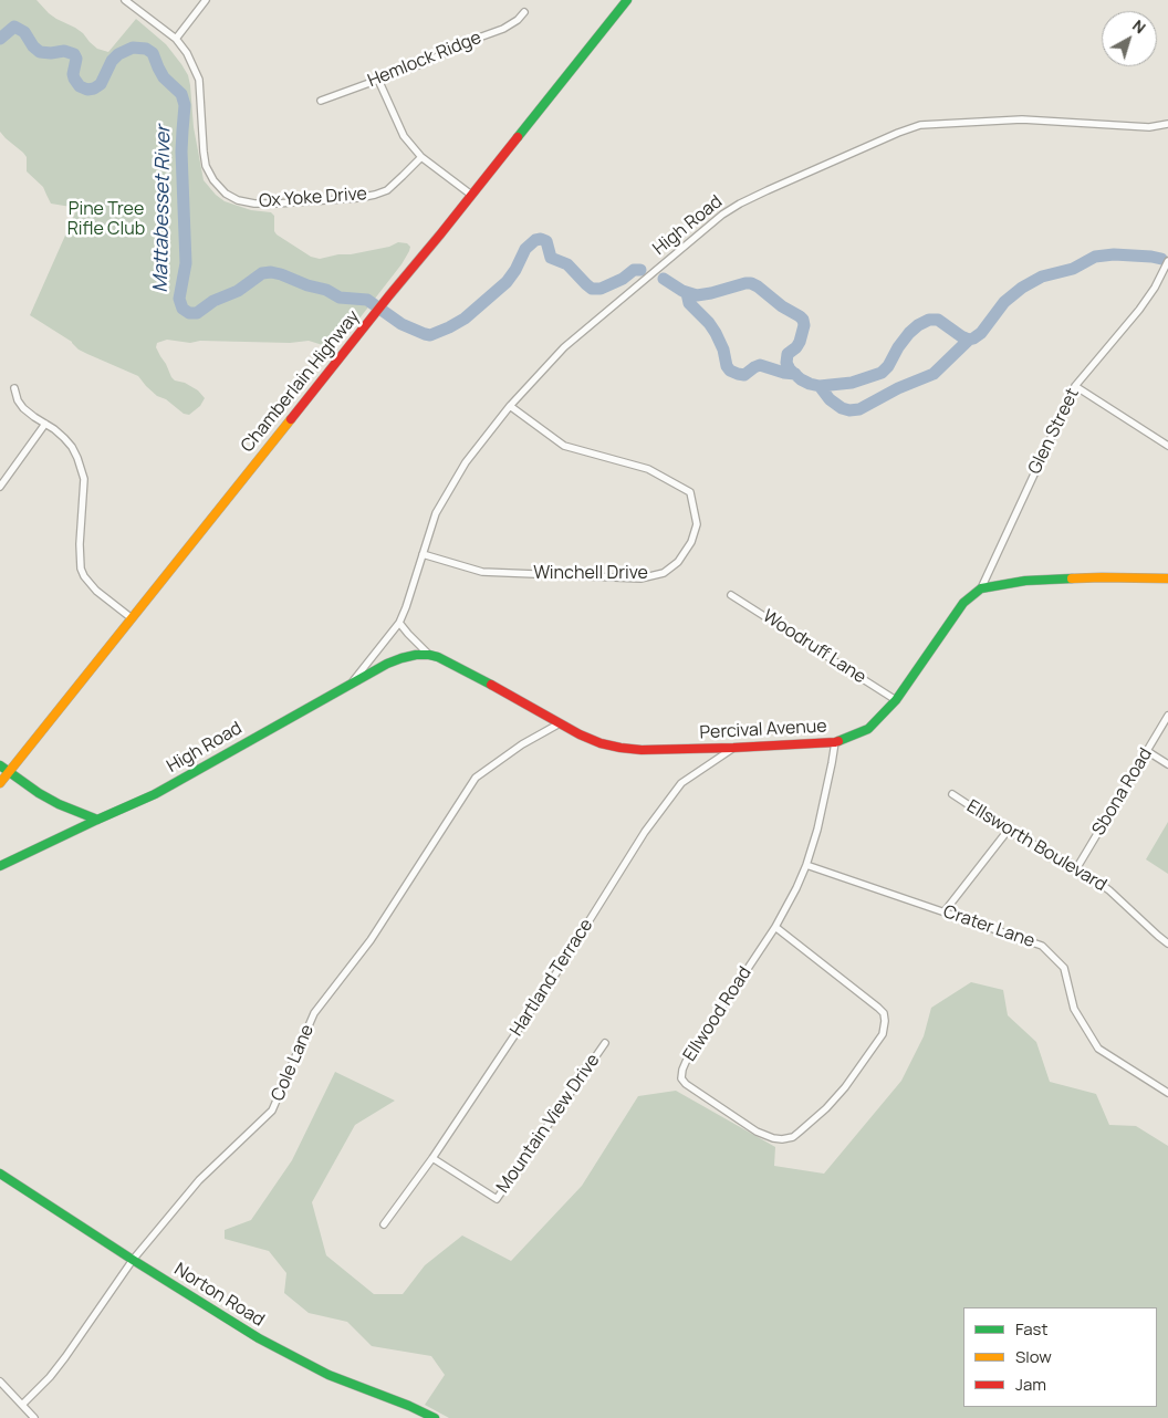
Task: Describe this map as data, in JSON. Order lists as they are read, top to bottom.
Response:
{
  "streets": {
    "main road": [
      "High Road",
      "Chamberlain Highway",
      "Percival Avenue",
      "Norton Road"
    ],
    "street": [
      "Hemlock Ridge",
      "Ox Yoke Drive",
      "Glen Street",
      "Winchell Drive",
      "Woodruff Lane",
      "Sbona Road",
      "Ellsworth Boulevard",
      "Crater Lane",
      "Hartland Terrace",
      "Ellwood Road",
      "Cole Lane",
      "Mountain View Drive"
    ]
  },
  "crossings": [
    ["High Road", "Winchell Drive"],
    ["High Road", "Percival Avenue"],
    ["Glen Street", "Percival Avenue"],
    ["Woodruff Lane", "Percival Avenue"],
    ["Percival Avenue", "Hartland Terrace"],
    ["Percival Avenue", "Ellwood Road"],
    ["Percival Avenue", "Cole Lane"],
    ["Sbona Road", "Ellsworth Boulevard"],
    ["Crater Lane", "Ellwood Road"],
    ["Hartland Terrace", "Mountain View Drive"],
    ["Cole Lane", "Norton Road"]
  ],
  "water": ["Mattabesset River"],
  "parks": ["Pine Tree Rifle Club"],
  "legend": ["Fast", "Slow", "Jam"],
  "north": "top right"
}
